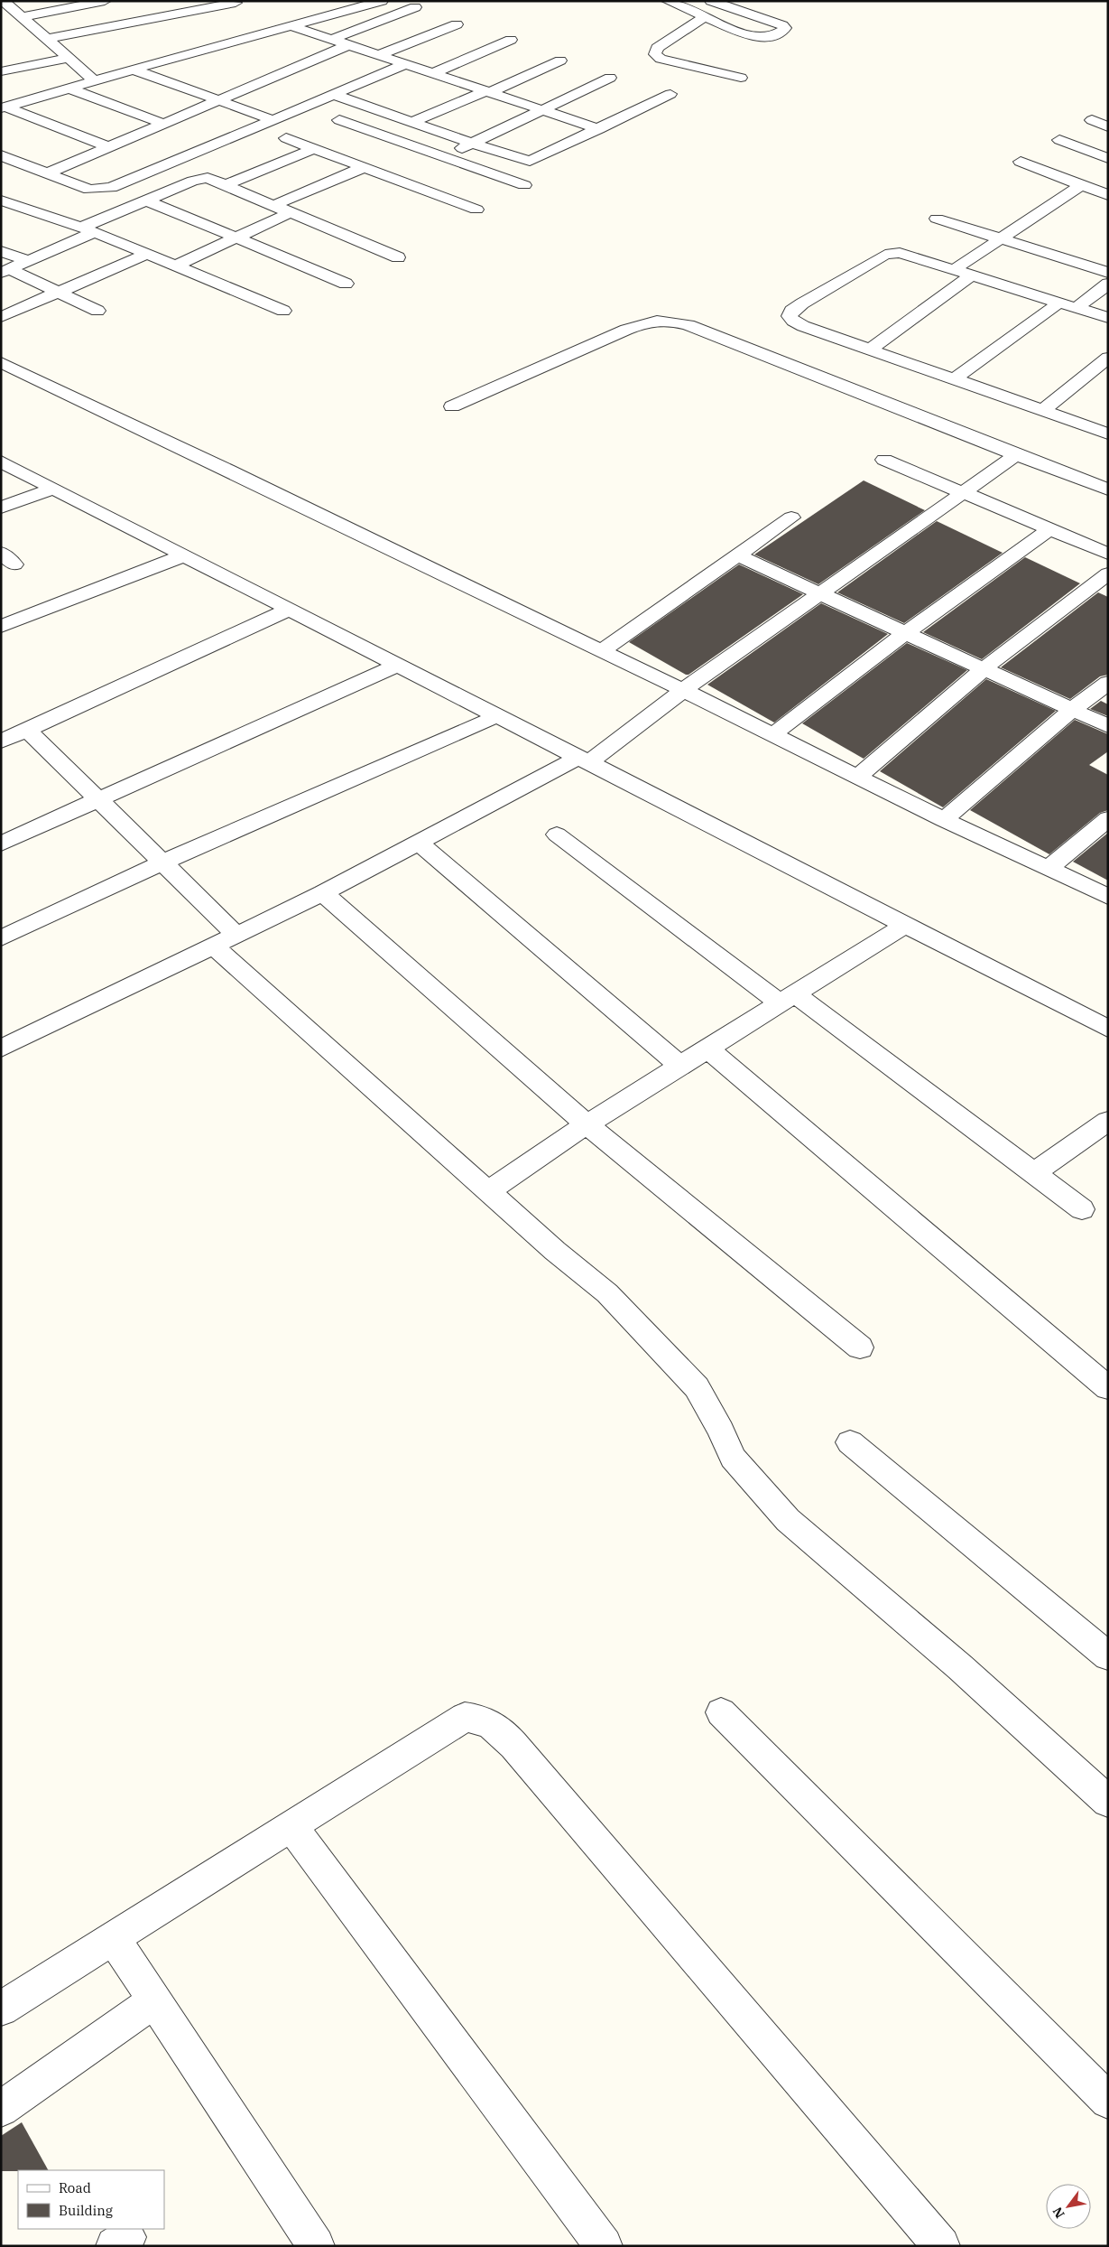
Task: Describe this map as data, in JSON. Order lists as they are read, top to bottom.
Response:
{
  "legend": ["Road", "Building"],
  "north": "bottom left"
}
